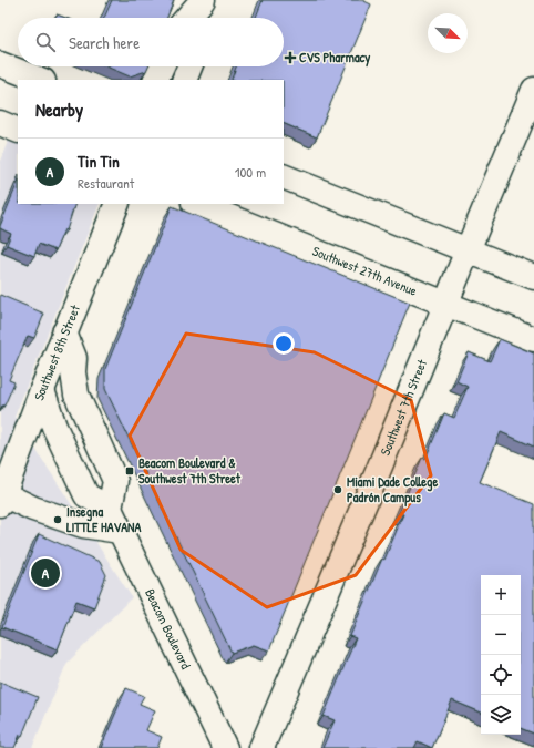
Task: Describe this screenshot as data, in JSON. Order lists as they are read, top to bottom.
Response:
{
  "streets": {
    "main road": [
      "Southwest 27th Avenue",
      "Southwest 8th Street",
      "Southwest 7th Street",
      "Beacom Boulevard"
    ]
  },
  "crossings": [
    ["Southwest 27th Avenue", "Southwest 7th Street"]
  ],
  "places": {
    "health": ["CVS Pharmacy"],
    "transit": ["Beacom Boulevard & Southwest 7th Street"],
    "other": ["Miami Dade College Padrón Campus", "Insegna LITTLE HAVANA"]
  },
  "north": "bottom right",
  "page": {
    "search": "Search here",
    "heading": "Nearby",
    "list": [
      {
        "mark": "A",
        "name": "Tin Tin",
        "note": "Restaurant",
        "value": "100 m"
      }
    ],
    "pins": "A",
    "map_buttons": ["+", "−"]
  }
}
